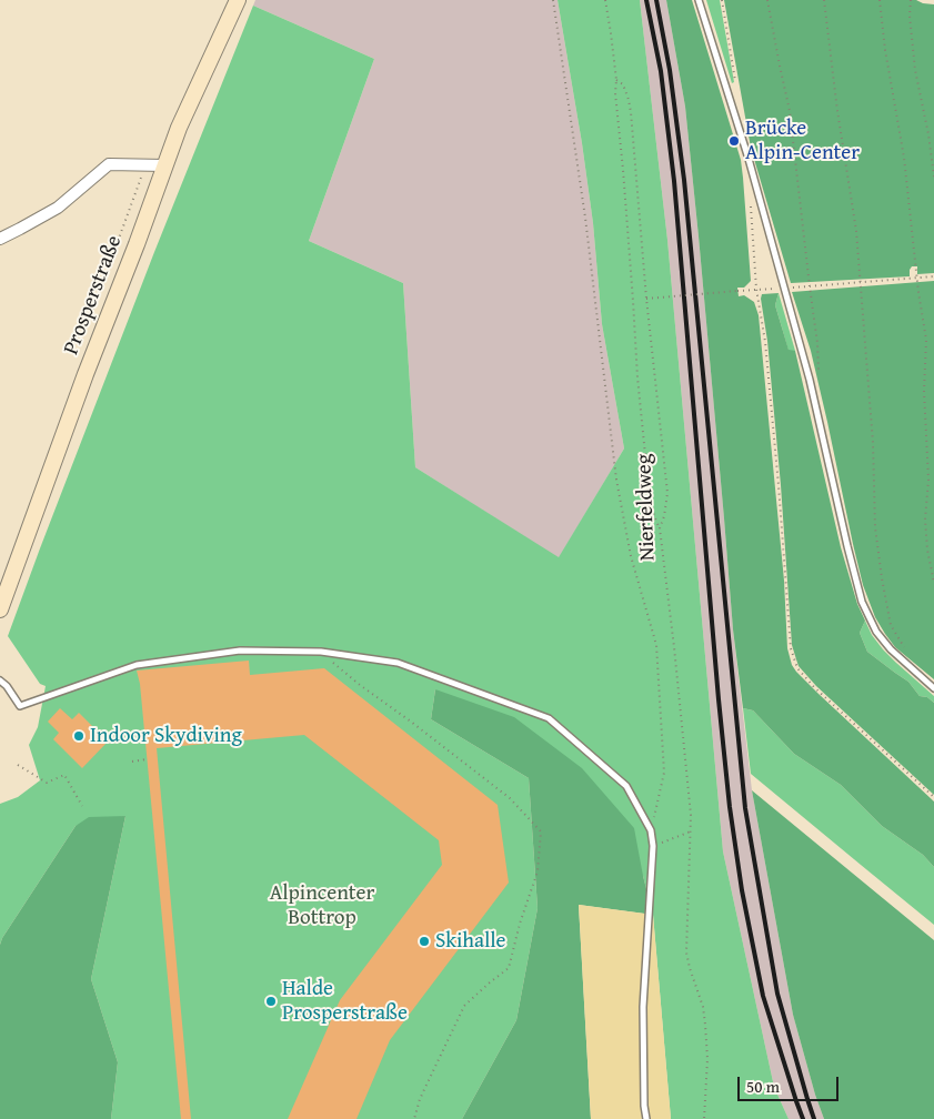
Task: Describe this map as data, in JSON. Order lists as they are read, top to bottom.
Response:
{
  "streets": {
    "main road": ["Prosperstraße"],
    "path": ["Nierfeldweg"]
  },
  "parks": ["Alpincenter Bottrop"],
  "places": [
    "Brücke Alpin-Center",
    "Indoor Skydiving",
    "Skihalle",
    "Halde Prosperstraße"
  ],
  "scale_bar": "50 m"
}
